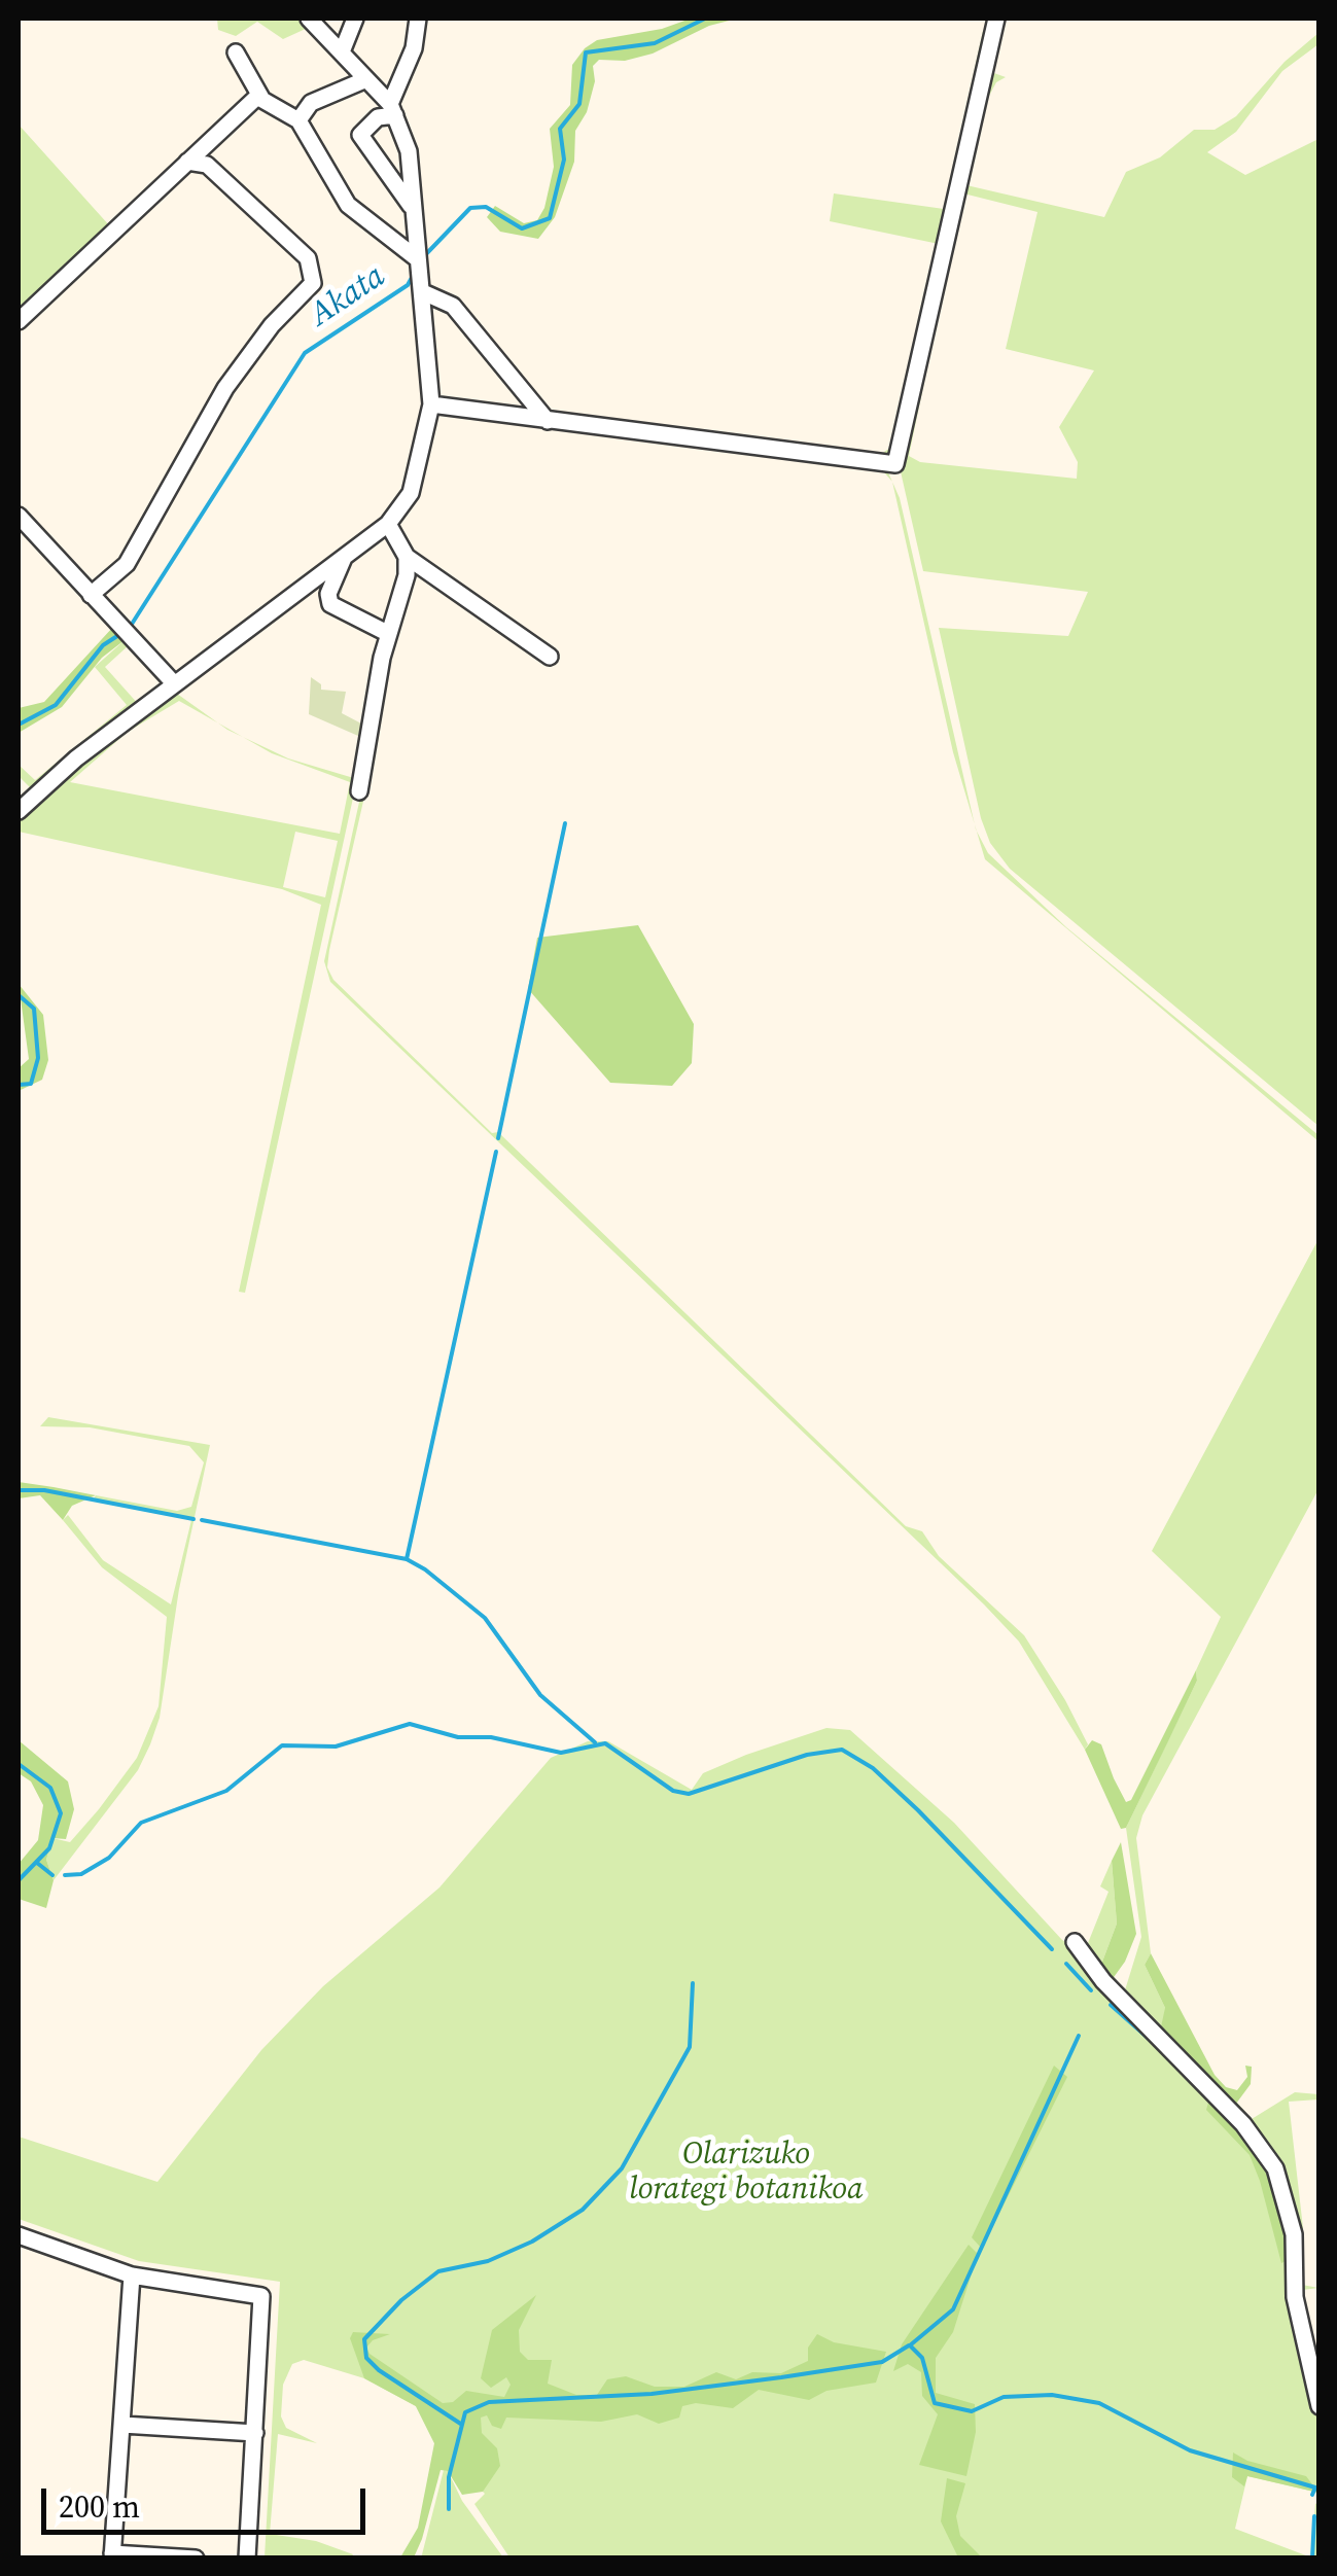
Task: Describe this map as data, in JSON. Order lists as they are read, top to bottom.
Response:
{
  "water": ["Akata"],
  "parks": ["Olarizuko lorategi botanikoa"],
  "scale_bar": "200 m"
}
